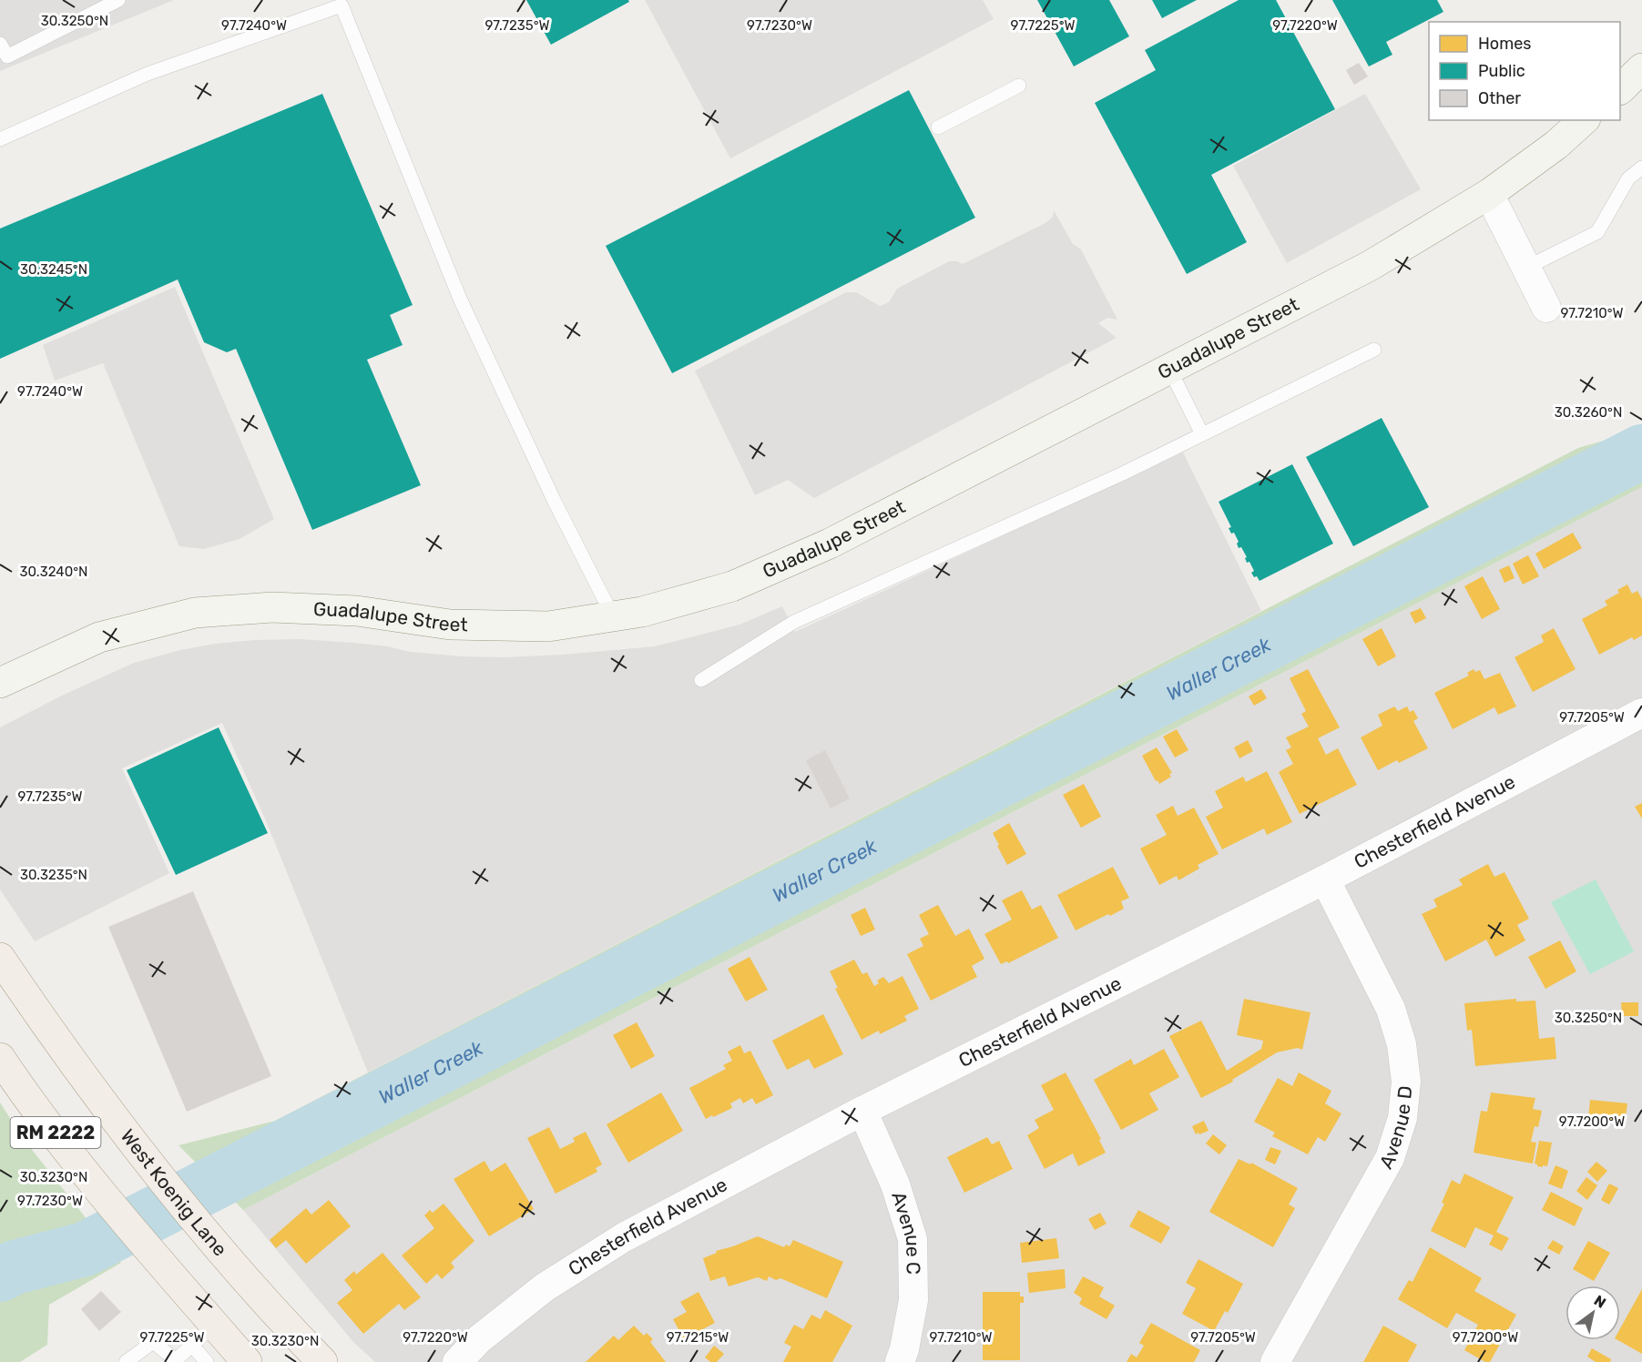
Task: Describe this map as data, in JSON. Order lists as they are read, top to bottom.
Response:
{
  "streets": {
    "main road": ["RM 2222", "West Koenig Lane"],
    "street": [
      "Guadalupe Street",
      "Chesterfield Avenue",
      "Avenue D",
      "Avenue C"
    ]
  },
  "crossings": [
    ["Chesterfield Avenue", "Avenue D"],
    ["Chesterfield Avenue", "Avenue C"]
  ],
  "water": ["Waller Creek"],
  "legend": ["Homes", "Public", "Other"],
  "north": "top right",
  "coordinates": [
    "30.3250°N",
    "97.7240°W",
    "97.7235°W",
    "97.7230°W",
    "97.7225°W",
    "97.7220°W",
    "30.3245°N",
    "97.7210°W",
    "30.3260°N",
    "30.3240°N",
    "97.7205°W",
    "30.3235°N",
    "97.7200°W",
    "30.3230°N",
    "97.7215°W"
  ]
}
